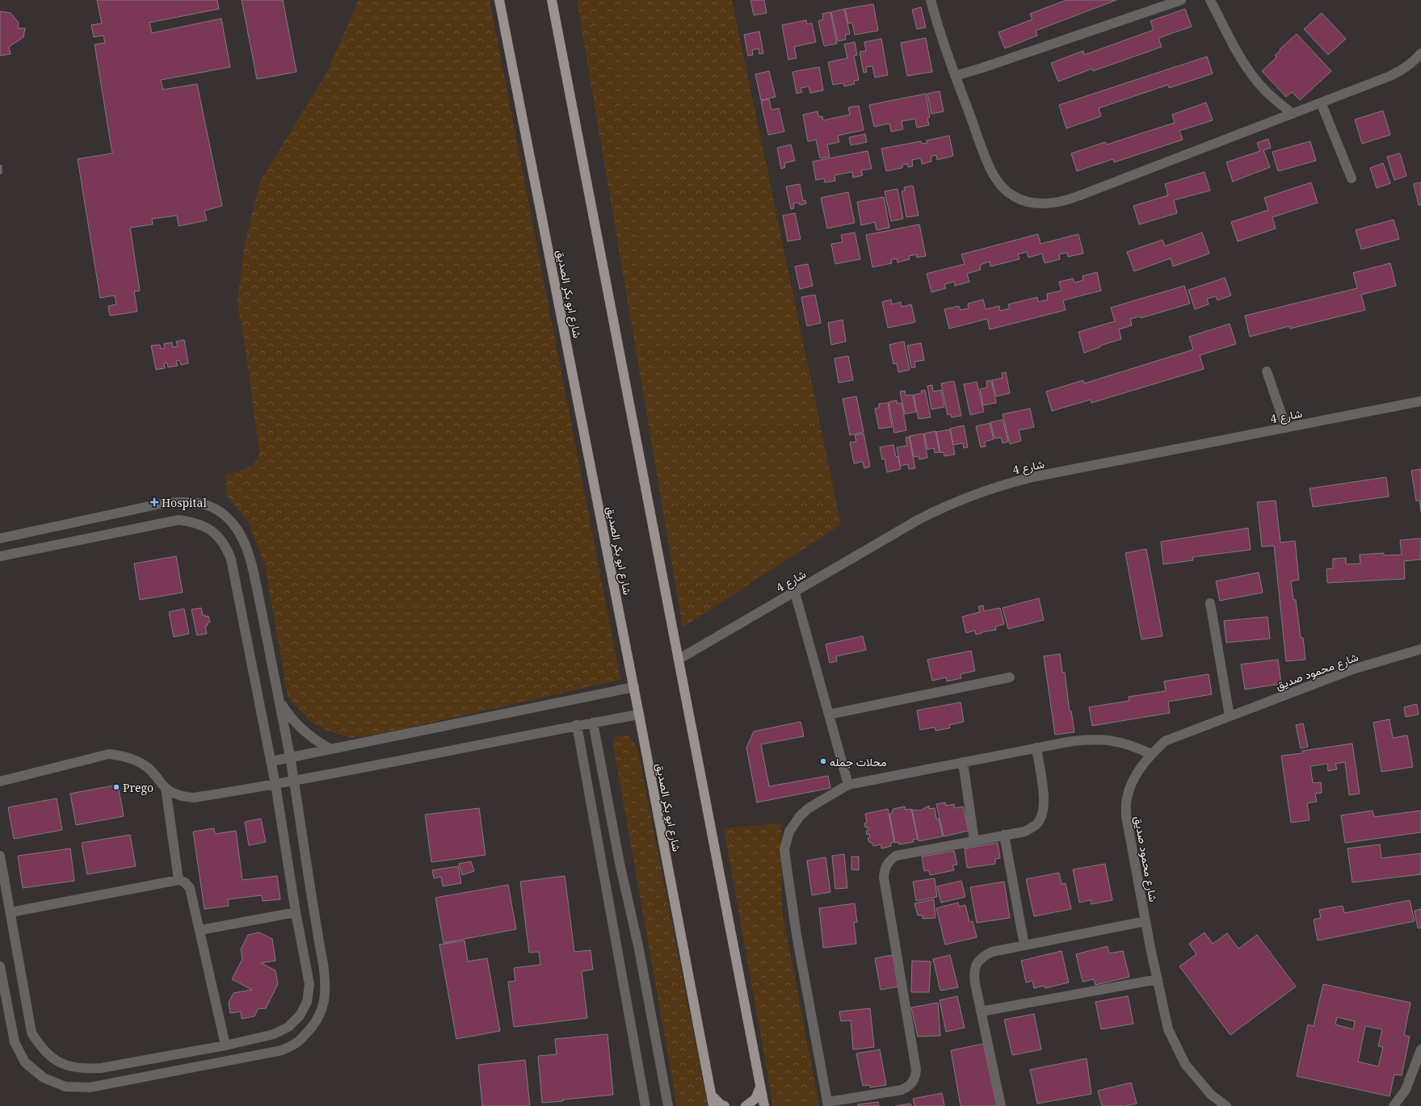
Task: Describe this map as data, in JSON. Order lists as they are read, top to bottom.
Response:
{
  "streets": {
    "main road": ["شارع ابو بكر الصديق"],
    "street": ["شارع 4", "شارع محمود صديق"]
  },
  "places": {
    "health": ["Hospital"],
    "other": ["محلات جمله", "Prego"]
  }
}
